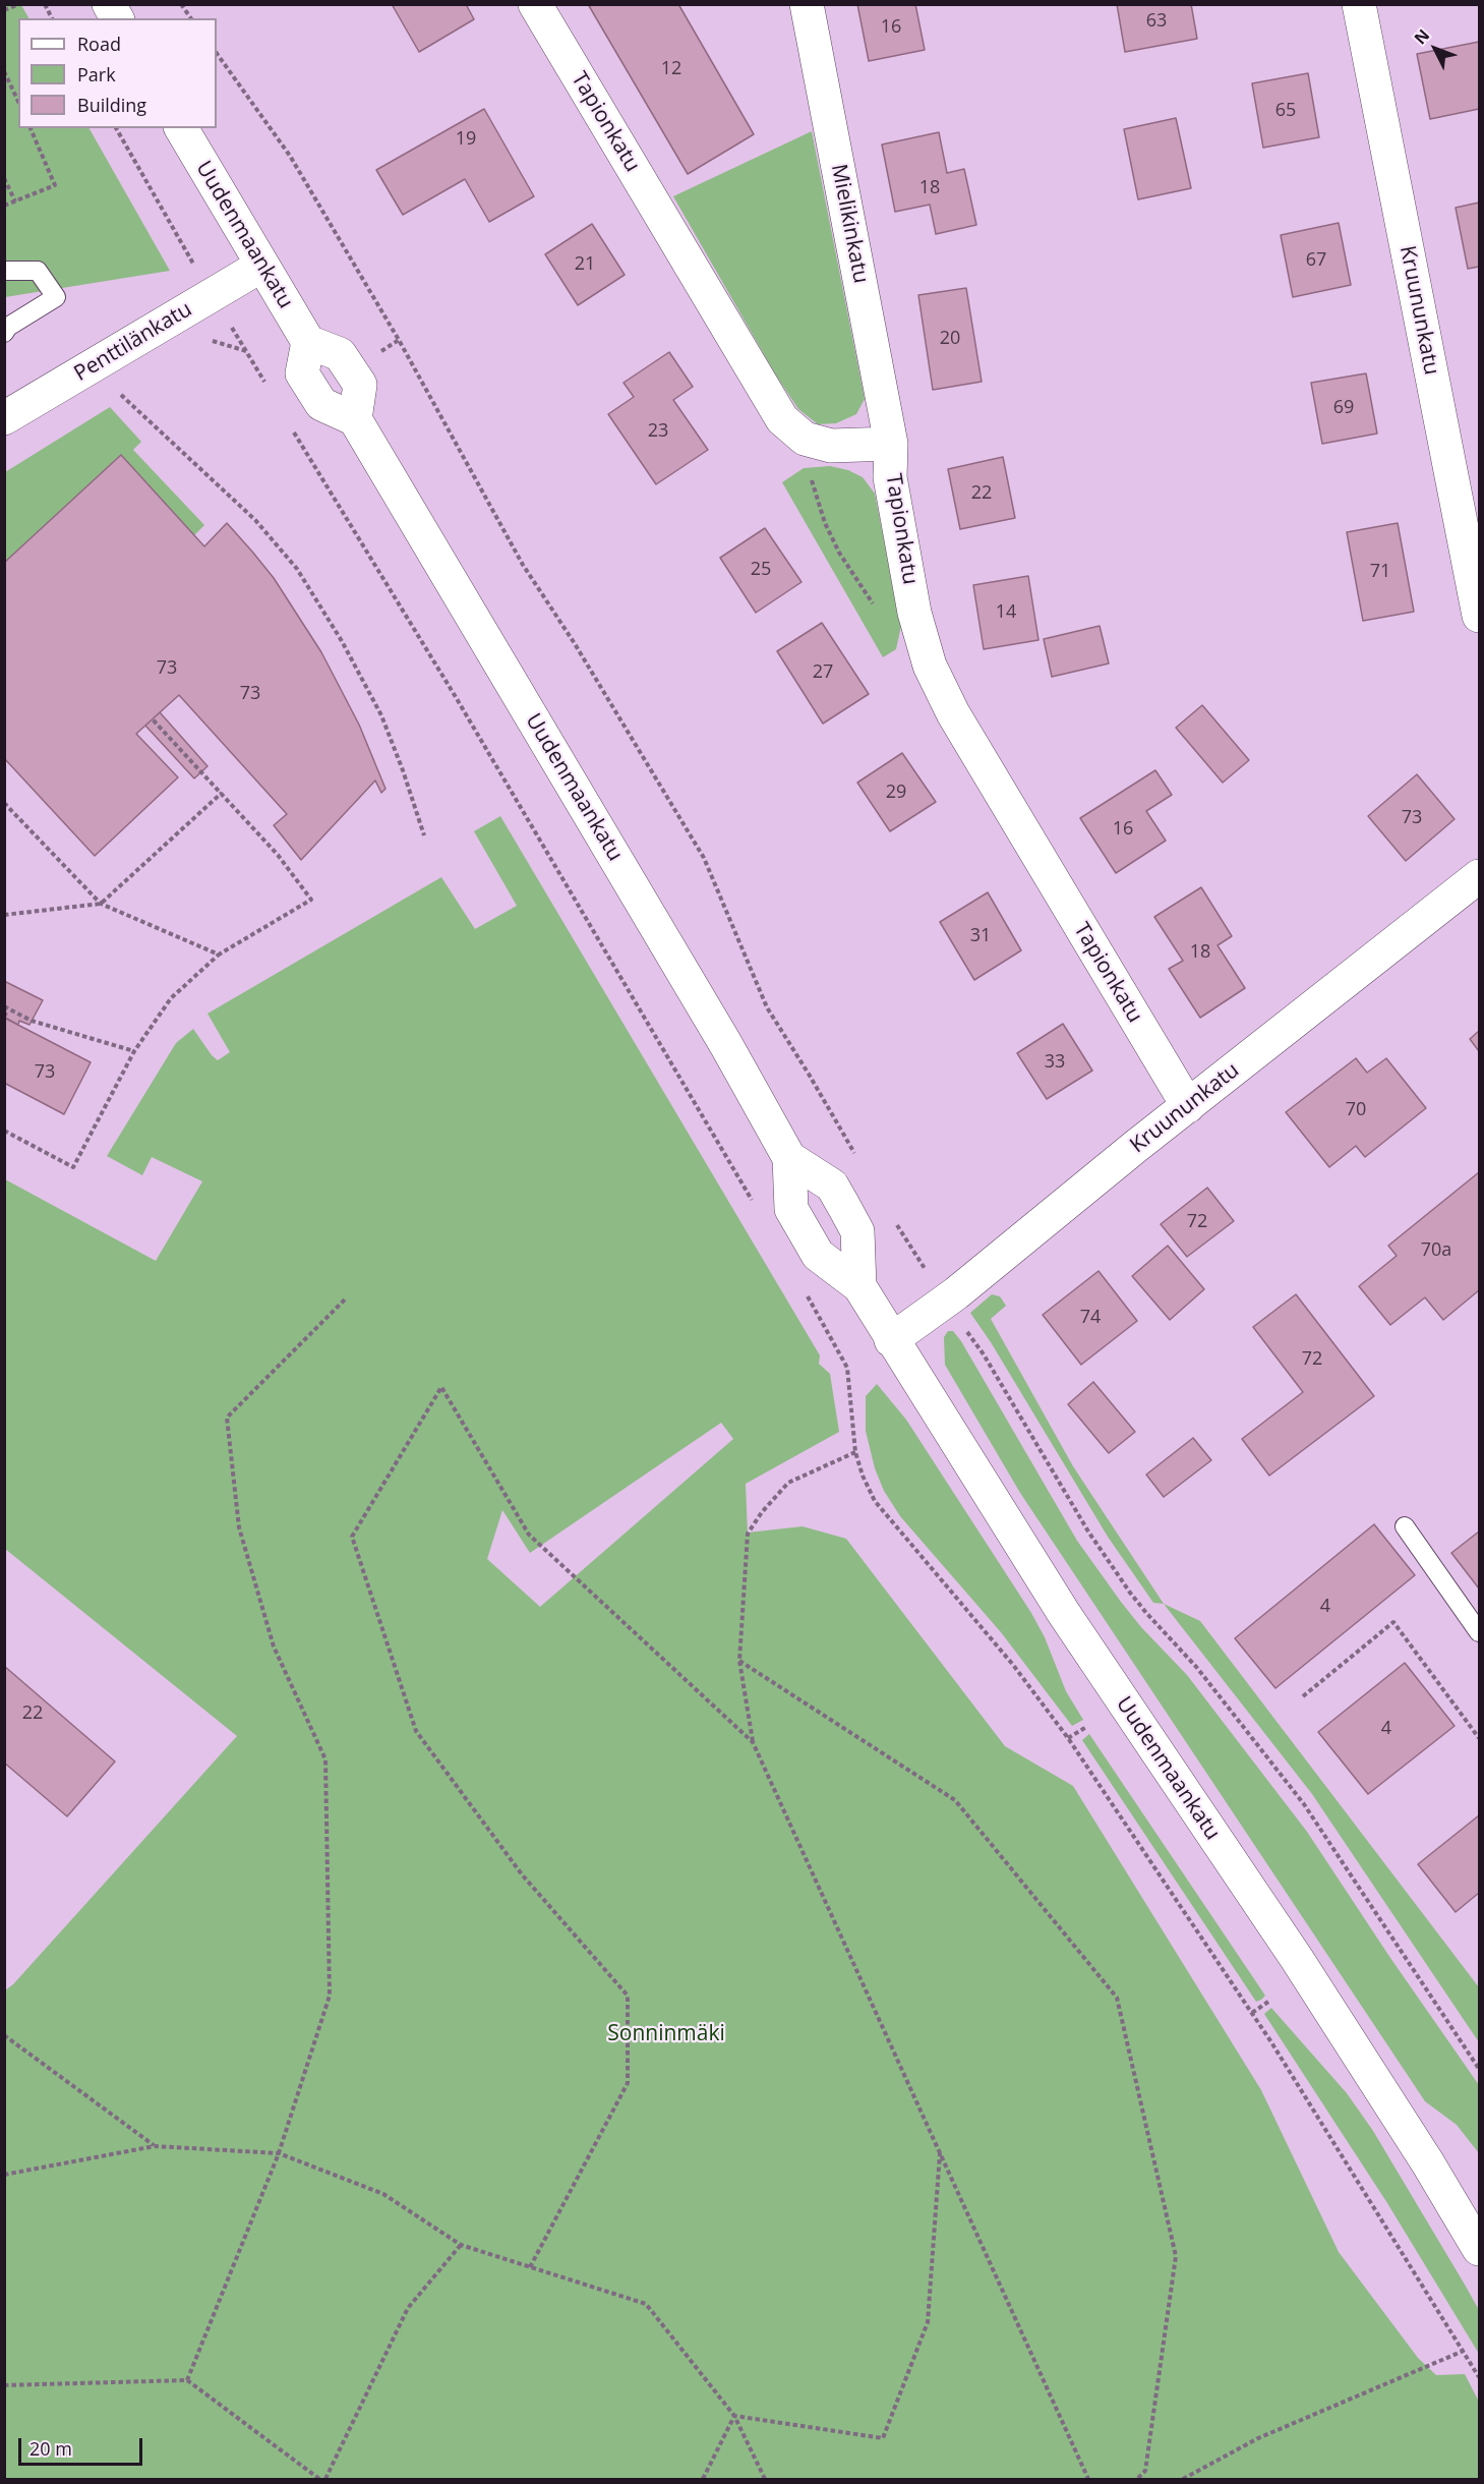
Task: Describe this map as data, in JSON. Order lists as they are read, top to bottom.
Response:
{
  "streets": {
    "street": [
      "Tapionkatu",
      "Mielikinkatu",
      "Uudenmaankatu",
      "Kruununkatu",
      "Penttilänkatu"
    ]
  },
  "crossings": [
    ["Tapionkatu", "Mielikinkatu"],
    ["Tapionkatu", "Kruununkatu"],
    ["Uudenmaankatu", "Kruununkatu"],
    ["Uudenmaankatu", "Penttilänkatu"]
  ],
  "parks": ["Sonninmäki"],
  "house_numbers": [
    "63",
    "16",
    "12",
    "65",
    "19",
    "18",
    "67",
    "21",
    "20",
    "69",
    "23",
    "22",
    "25",
    "71",
    "14",
    "73",
    "27",
    "73",
    "29",
    "73",
    "16",
    "31",
    "18",
    "33",
    "73",
    "70",
    "72",
    "70a",
    "74",
    "72",
    "4",
    "22",
    "4"
  ],
  "legend": ["Road", "Park", "Building"],
  "scale_bar": "20 m",
  "north": "top left"
}
